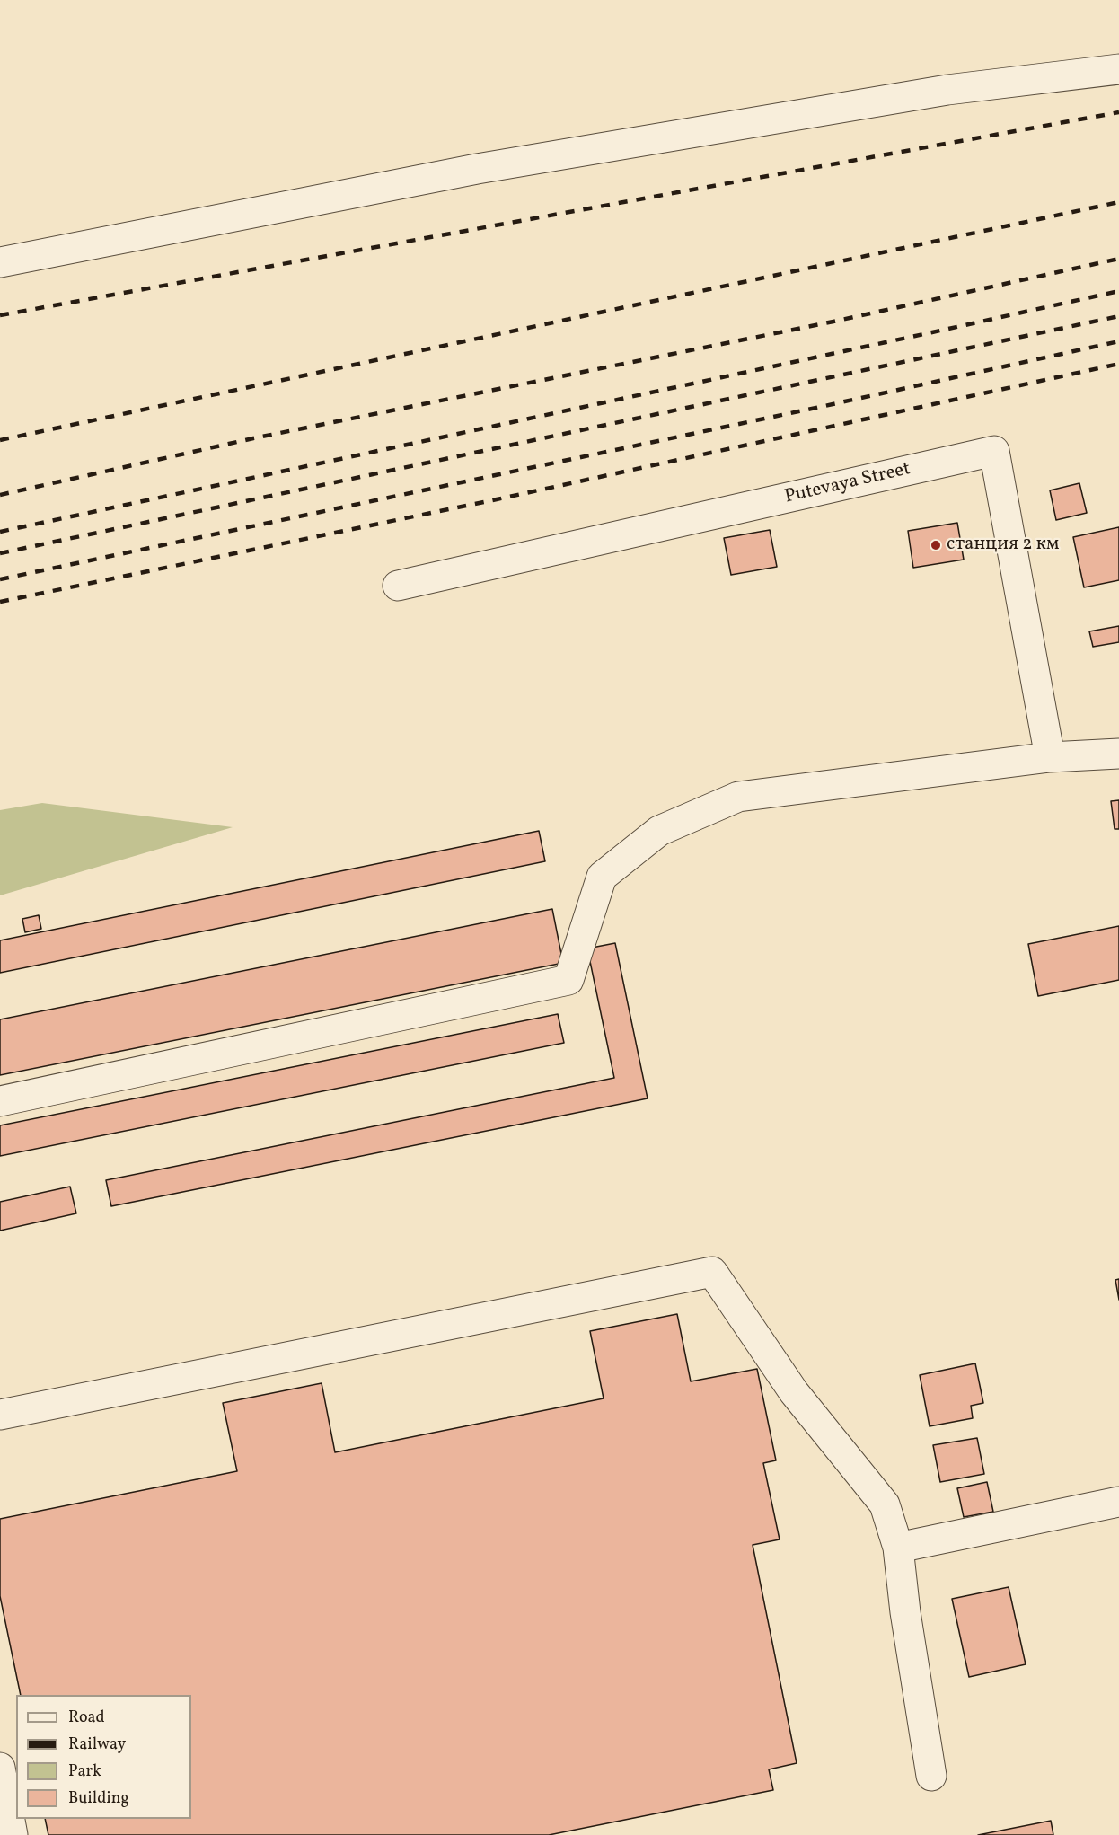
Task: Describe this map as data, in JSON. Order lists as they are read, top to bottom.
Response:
{
  "streets": {
    "street": ["Putevaya Street"]
  },
  "places": ["станция 2 км"],
  "legend": [
    "Road",
    "Railway",
    "Park",
    "Building"
  ]
}
